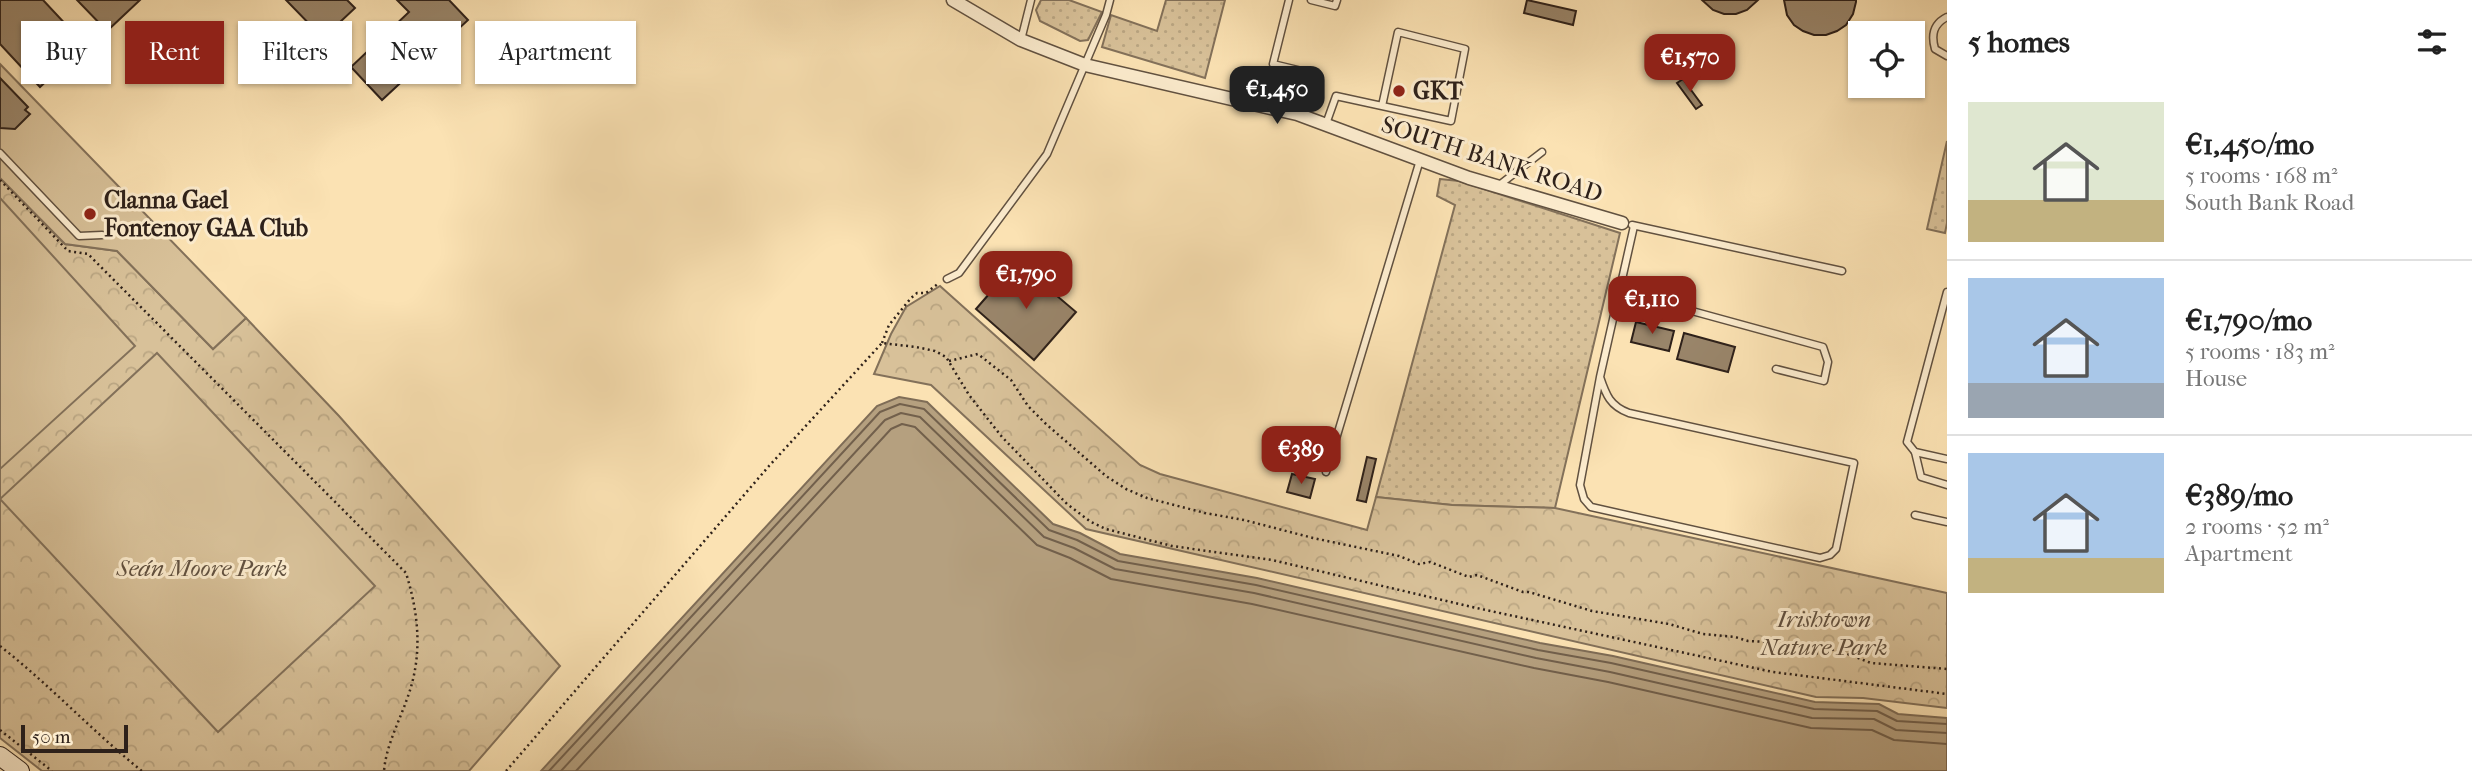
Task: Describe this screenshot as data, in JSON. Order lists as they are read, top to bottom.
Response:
{
  "streets": {
    "street": ["SOUTH BANK ROAD"]
  },
  "parks": ["Seán Moore Park", "Irishtown Nature Park"],
  "places": ["GKT", "Clanna Gael Fontenoy GAA Club"],
  "scale_bar": "50 m",
  "page": {
    "heading": "5 homes",
    "chip": [
      "Buy",
      "Rent",
      "Filters",
      "New",
      "Apartment"
    ],
    "price": [
      "€1,570",
      "€1,450",
      "€1,790",
      "€1,110",
      "€389"
    ],
    "list": [
      {
        "name": "€1,450/mo",
        "note": "5 rooms · 168 m² · South Bank Road"
      },
      {
        "name": "€1,790/mo",
        "note": "5 rooms · 183 m² · House"
      },
      {
        "name": "€389/mo",
        "note": "2 rooms · 52 m² · Apartment"
      }
    ],
    "scale": "50 m"
  }
}
